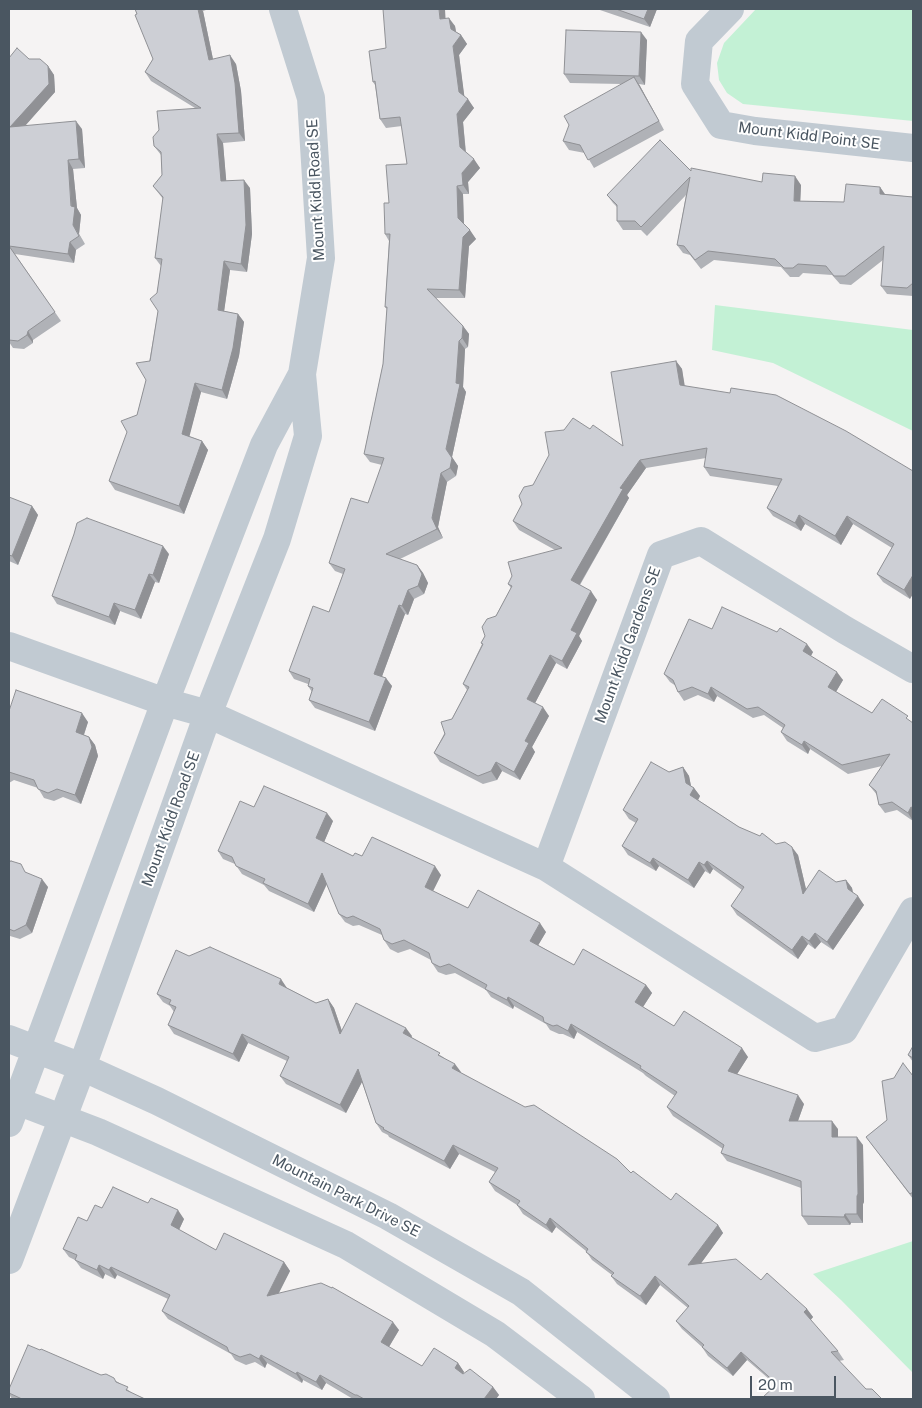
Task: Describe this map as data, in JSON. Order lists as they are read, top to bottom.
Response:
{
  "streets": {
    "street": [
      "Mount Kidd Point SE",
      "Mount Kidd Road SE",
      "Mount Kidd Gardens SE",
      "Mountain Park Drive SE"
    ]
  },
  "crossings": [
    ["Mount Kidd Road SE", "Mountain Park Drive SE"]
  ],
  "scale_bar": "20 m"
}
